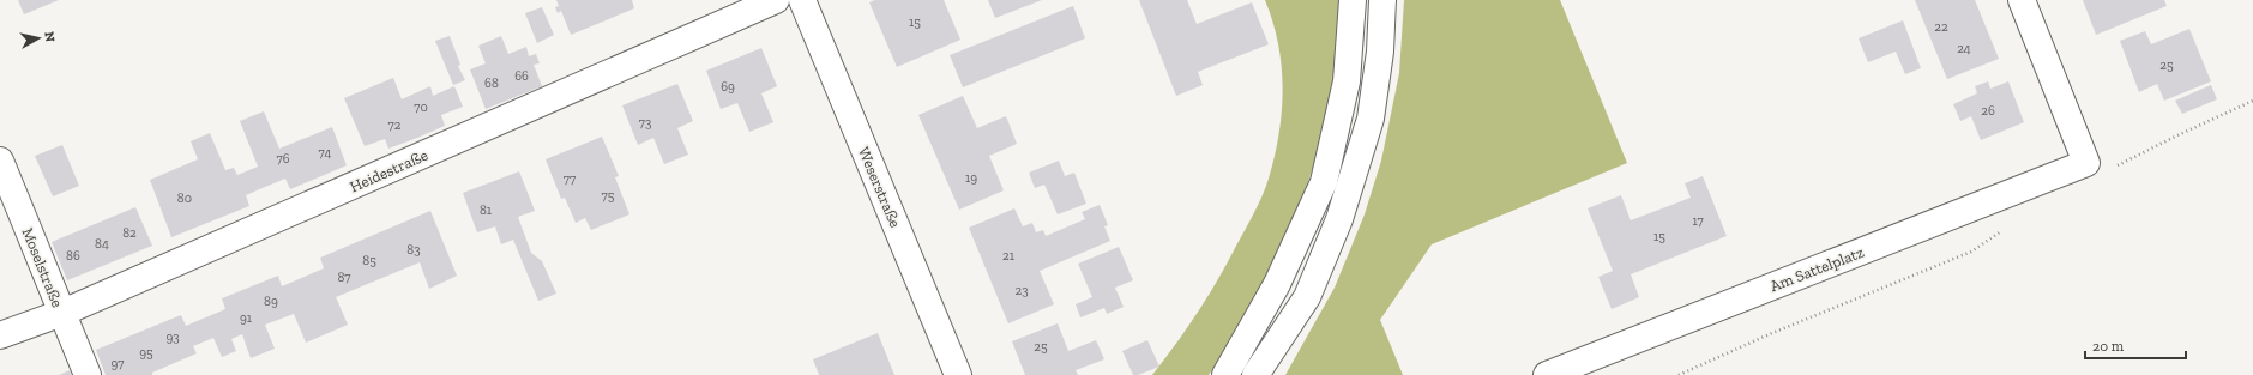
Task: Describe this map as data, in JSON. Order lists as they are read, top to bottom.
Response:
{
  "streets": {
    "main road": [
      "Heidestraße",
      "Weserstraße",
      "Moselstraße",
      "Am Sattelplatz"
    ]
  },
  "crossings": [
    ["Heidestraße", "Moselstraße"]
  ],
  "house_numbers": [
    "15",
    "22",
    "24",
    "25",
    "66",
    "68",
    "69",
    "70",
    "26",
    "73",
    "72",
    "74",
    "76",
    "19",
    "77",
    "75",
    "80",
    "81",
    "17",
    "82",
    "15",
    "84",
    "83",
    "86",
    "21",
    "85",
    "87",
    "23",
    "89",
    "91",
    "93",
    "25",
    "95",
    "97"
  ],
  "scale_bar": "20 m",
  "north": "right"
}
